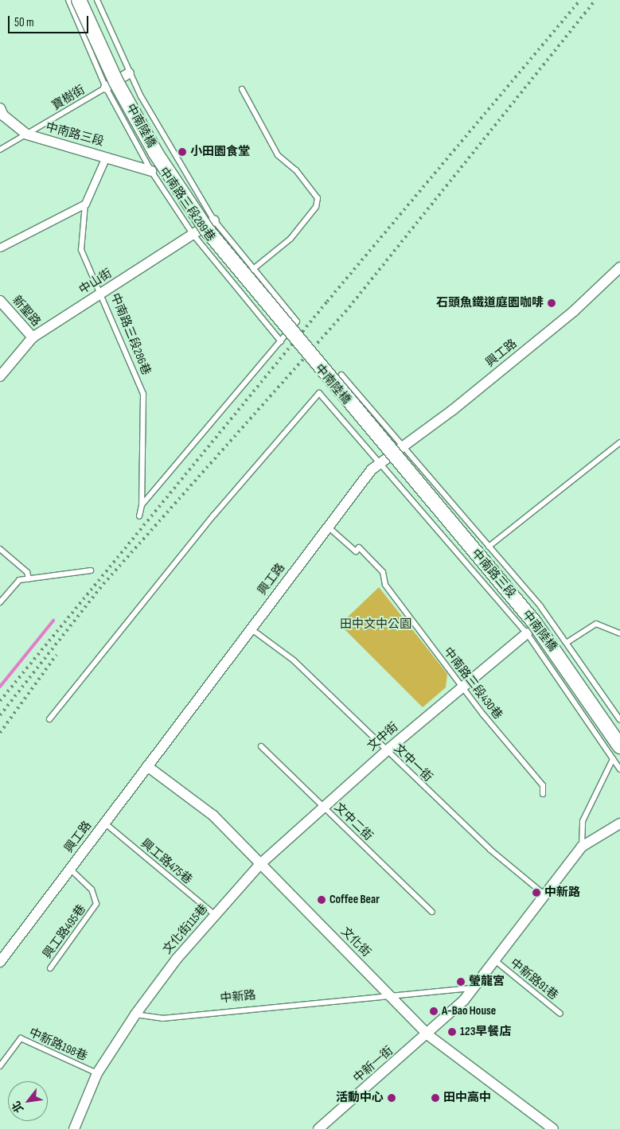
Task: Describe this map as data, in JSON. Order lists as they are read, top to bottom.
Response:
{
  "streets": {
    "main road": ["中南陸橋"],
    "street": [
      "中南路三段",
      "中山街",
      "新聖路",
      "中南路三段286巷",
      "興工路",
      "文中街",
      "文化街115巷",
      "文化街",
      "中新一街"
    ],
    "lane": [
      "寶樹街",
      "中南路三段289巷",
      "中南路三段430巷",
      "文中一街",
      "文中二街",
      "興工路475巷",
      "興工路495巷",
      "中新路91巷",
      "中新路",
      "中新路198巷"
    ]
  },
  "crossings": [
    ["寶樹街", "中南路三段"],
    ["寶樹街", "中南路三段289巷"],
    ["中南路三段", "中南路三段289巷"],
    ["中南路三段", "中南路三段286巷"],
    ["中南路三段", "興工路"],
    ["中南路三段", "文中街"],
    ["中南路三段289巷", "中山街"],
    ["中山街", "新聖路"],
    ["中山街", "中南路三段286巷"],
    ["興工路", "中南路三段430巷"],
    ["興工路", "文中一街"],
    ["興工路", "興工路475巷"],
    ["興工路", "興工路495巷"],
    ["興工路", "文化街"],
    ["中南路三段430巷", "文中街"],
    ["文中街", "文中一街"],
    ["文中街", "文中二街"],
    ["文中街", "文化街115巷"],
    ["文中街", "文化街"],
    ["興工路475巷", "文化街115巷"],
    ["文化街115巷", "文化街"],
    ["文化街115巷", "中新路"],
    ["文化街", "中新路"],
    ["文化街", "中新一街"]
  ],
  "parks": ["田中文中公園"],
  "places": [
    "小田園食堂",
    "石頭魚鐵道庭園咖啡",
    "中新路",
    "Coffee Bear",
    "瑩龍宮",
    "A-Bao House",
    "123早餐店",
    "活動中心",
    "田中高中"
  ],
  "scale_bar": "50 m",
  "north": "bottom left"
}
